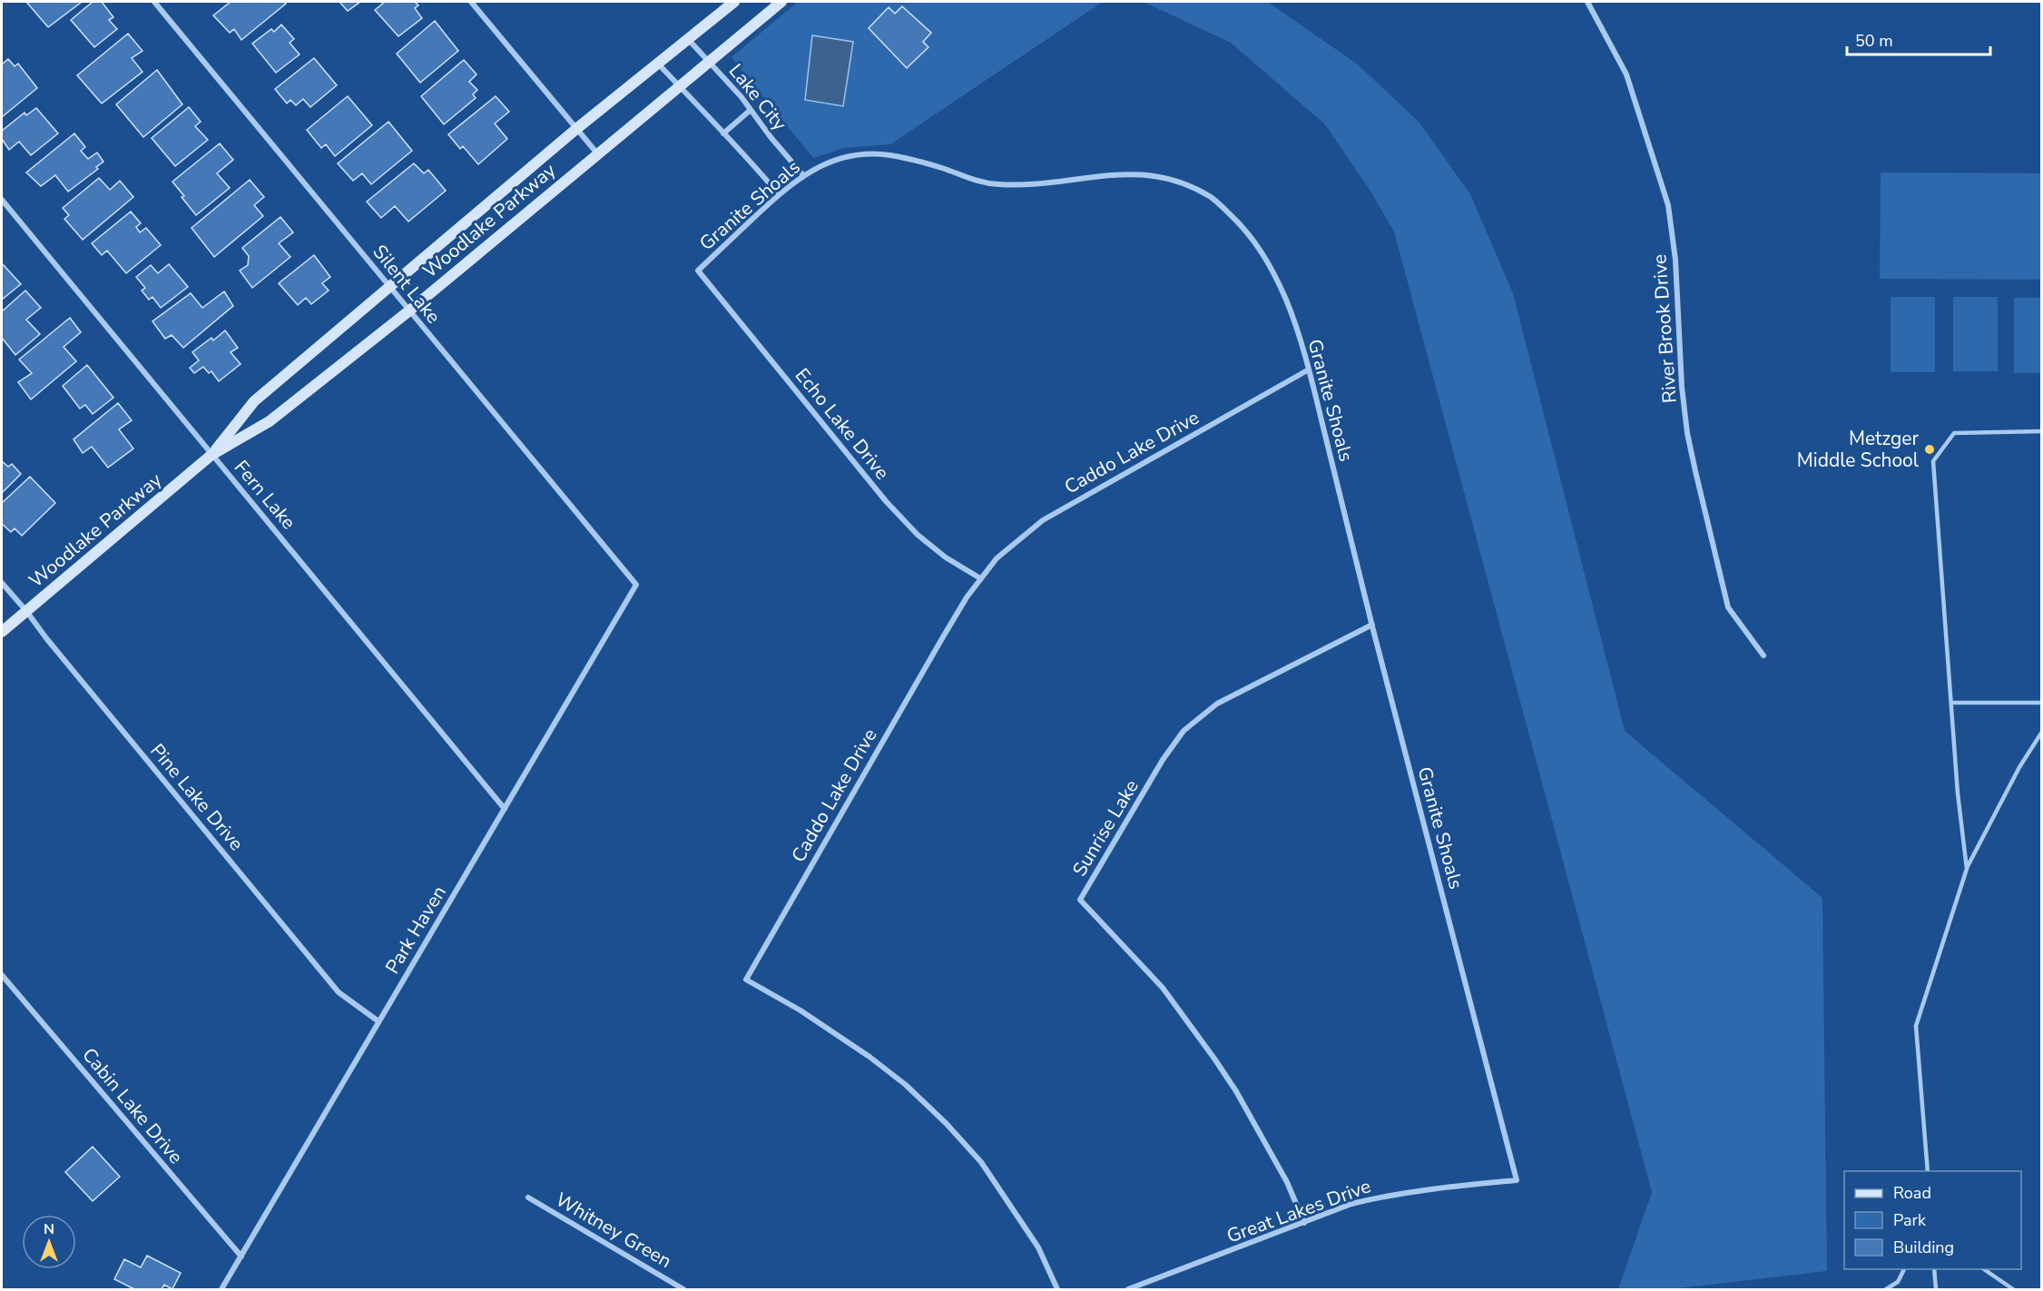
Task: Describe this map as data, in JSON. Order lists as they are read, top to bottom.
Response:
{
  "streets": {
    "street": [
      "Lake City",
      "Granite Shoals",
      "Woodlake Parkway",
      "Silent Lake",
      "River Brook Drive",
      "Echo Lake Drive",
      "Caddo Lake Drive",
      "Fern Lake",
      "Pine Lake Drive",
      "Sunrise Lake",
      "Park Haven",
      "Cabin Lake Drive",
      "Great Lakes Drive",
      "Whitney Green"
    ]
  },
  "crossings": [
    ["Lake City", "Granite Shoals"],
    ["Lake City", "Woodlake Parkway"],
    ["Granite Shoals", "Echo Lake Drive"],
    ["Granite Shoals", "Caddo Lake Drive"],
    ["Granite Shoals", "Sunrise Lake"],
    ["Granite Shoals", "Great Lakes Drive"],
    ["Woodlake Parkway", "Silent Lake"],
    ["Woodlake Parkway", "Fern Lake"],
    ["Woodlake Parkway", "Pine Lake Drive"],
    ["Silent Lake", "Park Haven"],
    ["Echo Lake Drive", "Caddo Lake Drive"],
    ["Fern Lake", "Park Haven"],
    ["Pine Lake Drive", "Park Haven"],
    ["Sunrise Lake", "Great Lakes Drive"],
    ["Park Haven", "Cabin Lake Drive"]
  ],
  "places": ["Metzger Middle School"],
  "legend": ["Road", "Park", "Building"],
  "scale_bar": "50 m",
  "north": "top"
}
